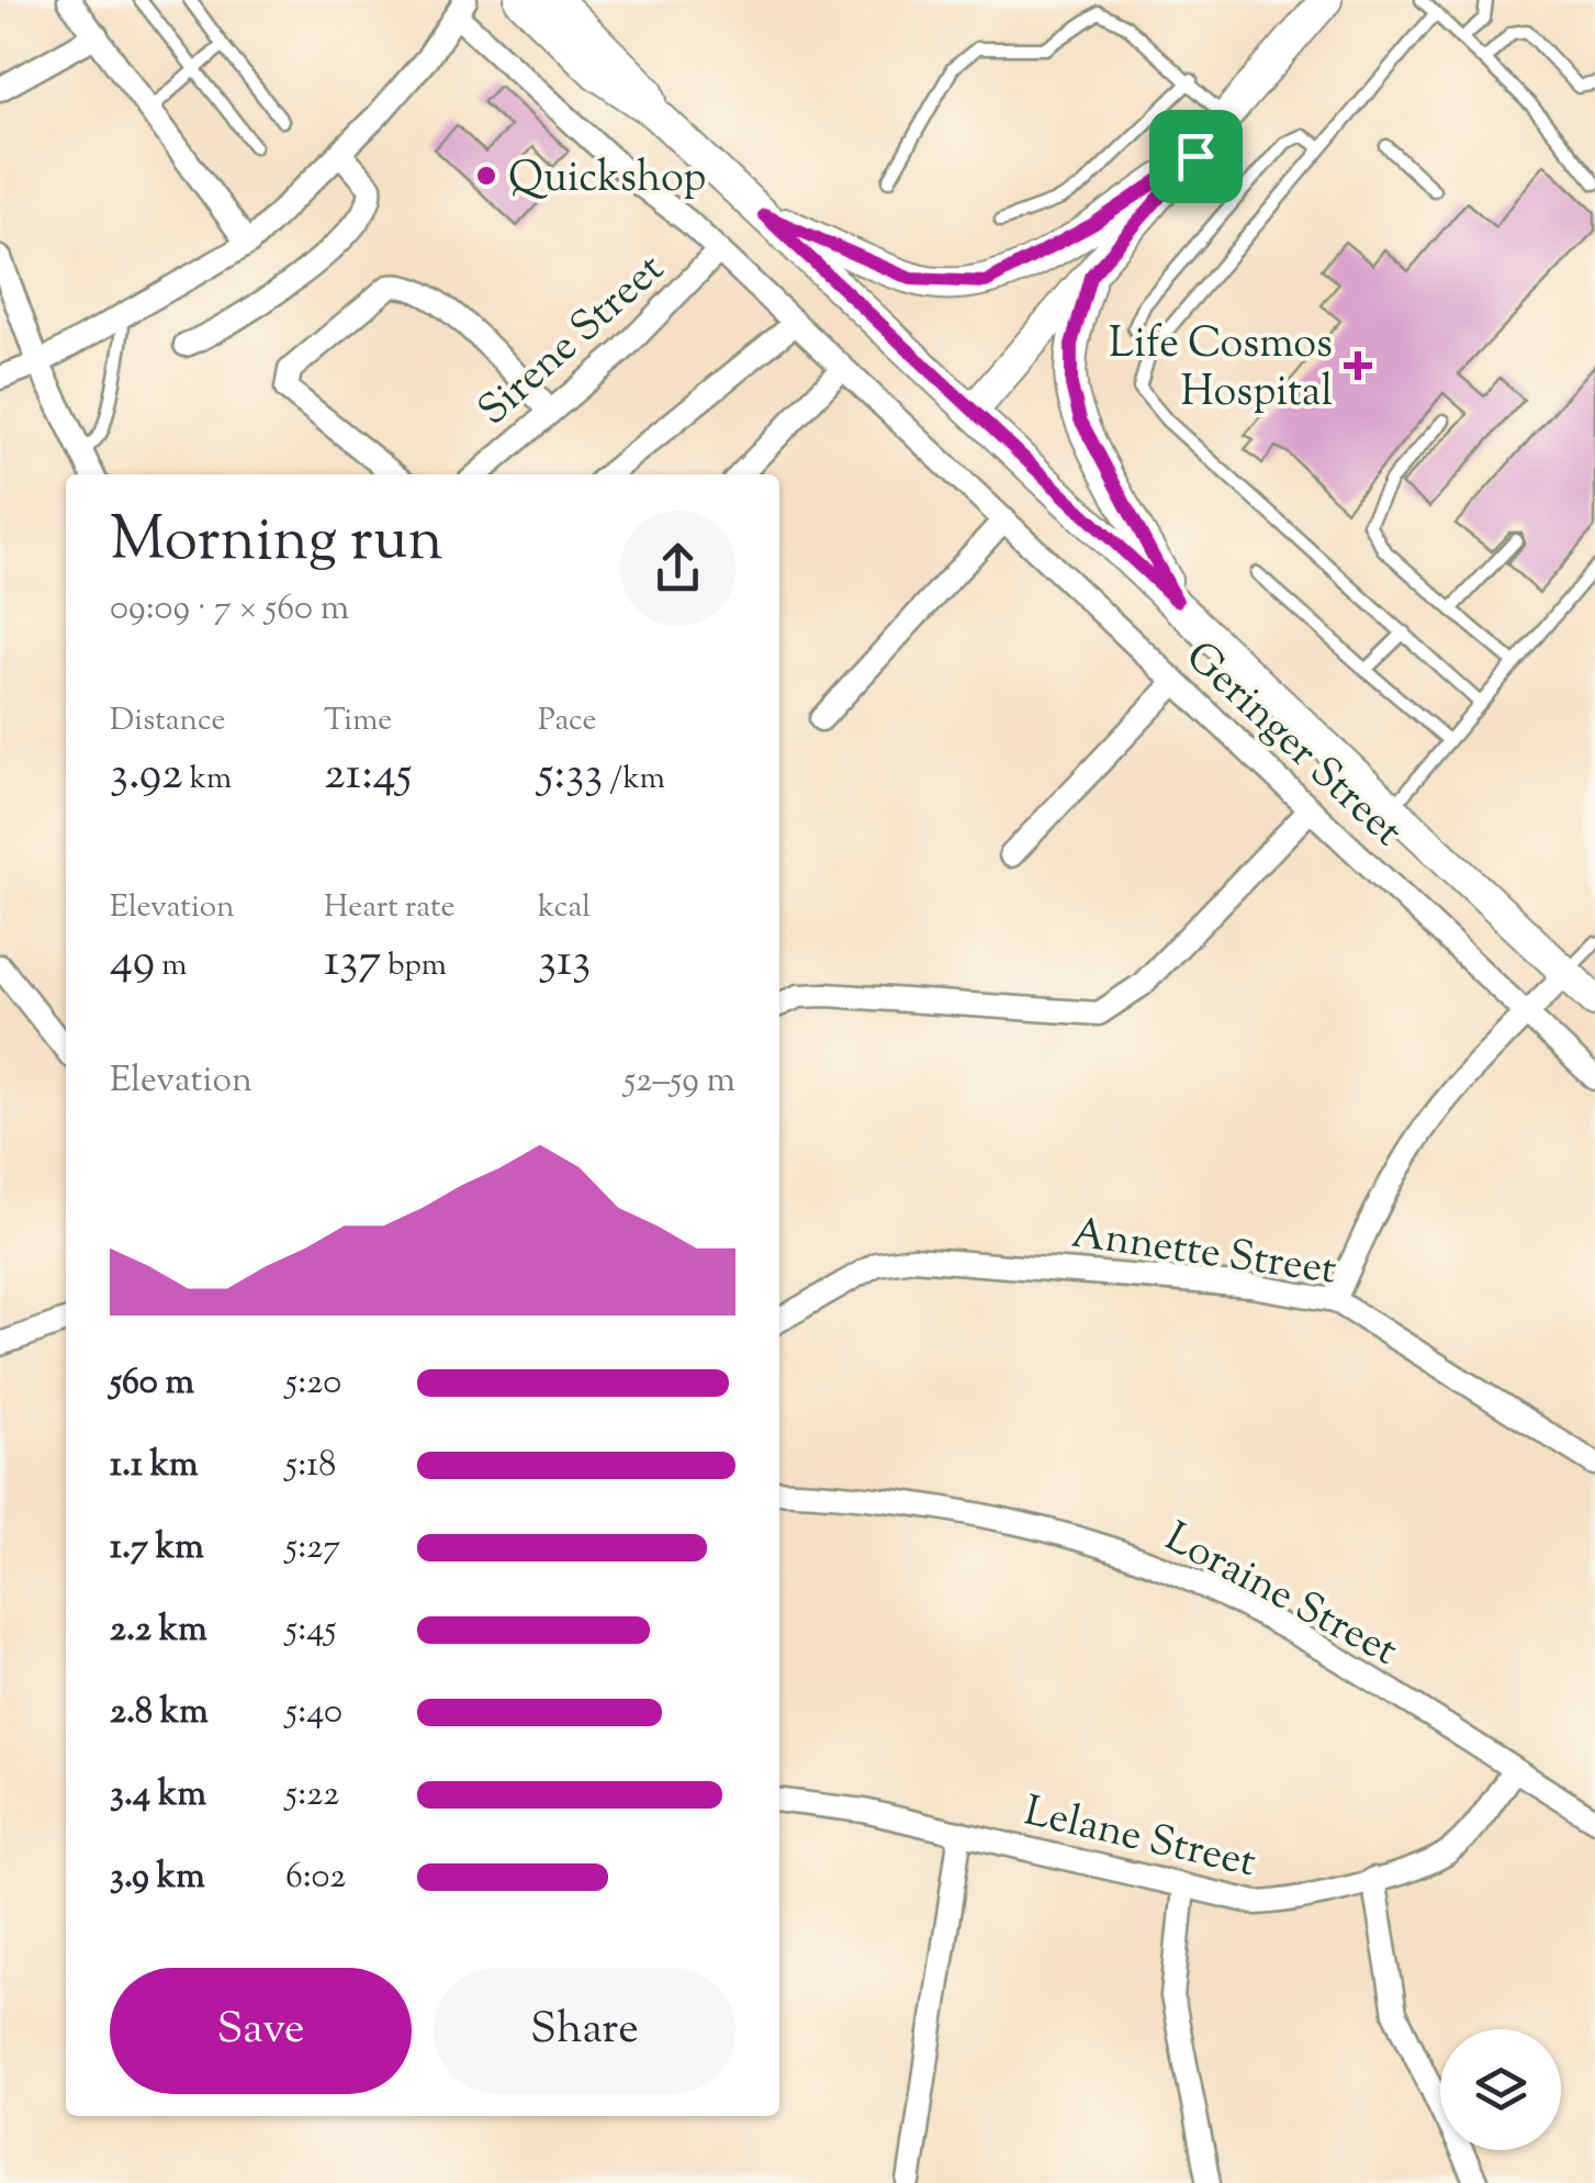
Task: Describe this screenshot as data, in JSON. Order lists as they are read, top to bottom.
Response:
{
  "streets": {
    "street": [
      "Sirene Street",
      "Geringer Street",
      "Annette Street",
      "Loraine Street",
      "Lelane Street"
    ]
  },
  "crossings": [
    ["Sirene Street", "Geringer Street"],
    ["Loraine Street", "Lelane Street"]
  ],
  "places": {
    "other": ["Quickshop"],
    "health": ["Life Cosmos Hospital"]
  },
  "page": {
    "heading": ["Morning run", "09:09 · 7 × 560 m"],
    "stats": [
      ["Distance", "3.92 km"],
      ["Time", "21:45"],
      ["Pace", "5:33 /km"],
      ["Elevation", "49 m"],
      ["Heart rate", "137 bpm"],
      ["kcal", "313"]
    ],
    "chart": ["Elevation", "52–59 m"],
    "list": [
      {
        "name": "560 m",
        "note": "5:20"
      },
      {
        "name": "1.1 km",
        "note": "5:18"
      },
      {
        "name": "1.7 km",
        "note": "5:27"
      },
      {
        "name": "2.2 km",
        "note": "5:45"
      },
      {
        "name": "2.8 km",
        "note": "5:40"
      },
      {
        "name": "3.4 km",
        "note": "5:22"
      },
      {
        "name": "3.9 km",
        "note": "6:02"
      }
    ],
    "buttons": ["Save", "Share"]
  }
}
